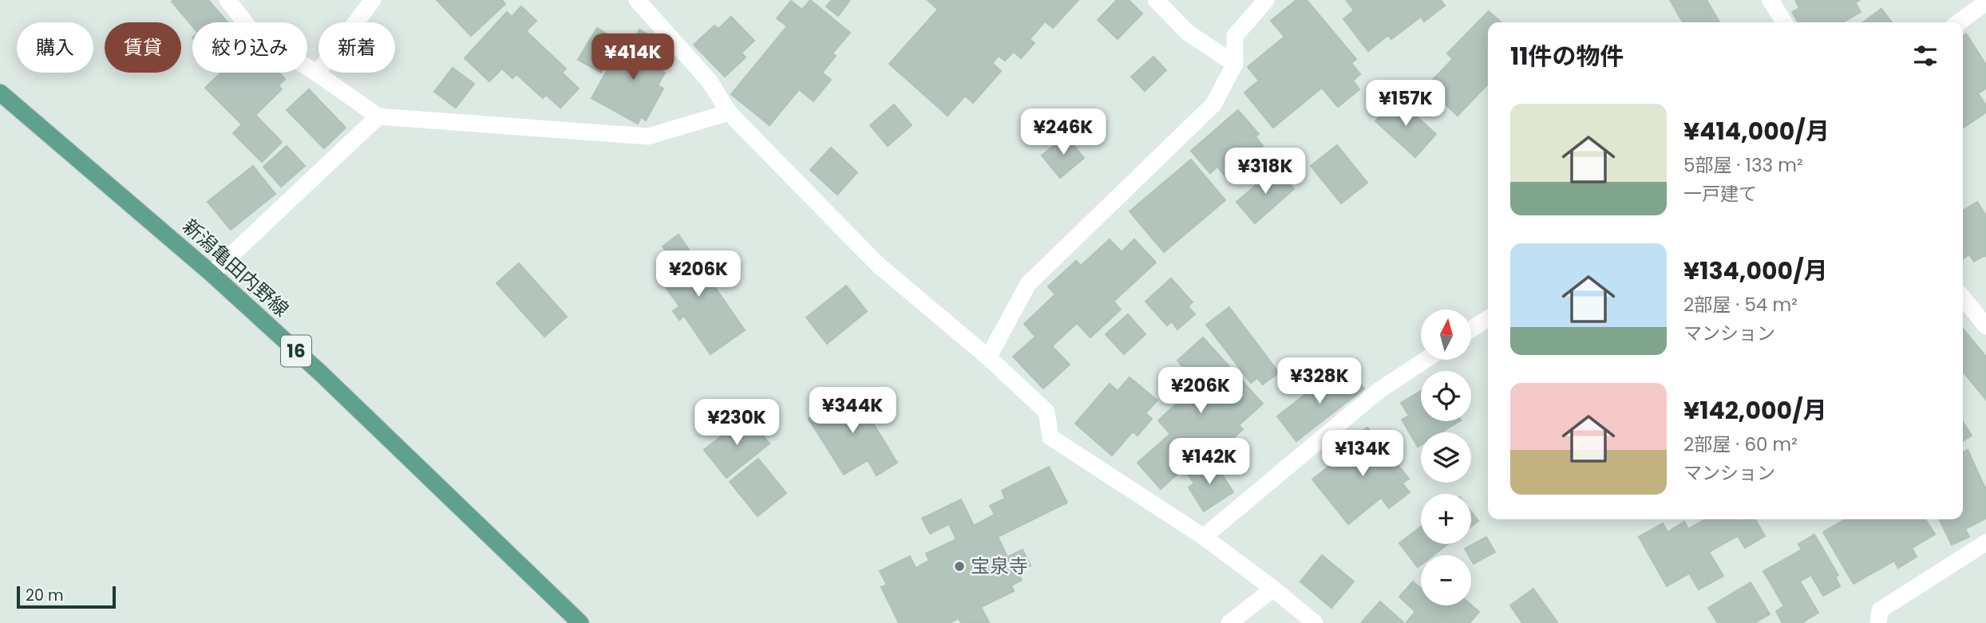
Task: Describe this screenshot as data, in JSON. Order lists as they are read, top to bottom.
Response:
{
  "streets": {
    "main road": ["新潟亀田内野線", "16"]
  },
  "places": ["宝泉寺"],
  "scale_bar": "20 m",
  "north": "top",
  "page": {
    "chip": [
      "購入",
      "賃貸",
      "絞り込み",
      "新着"
    ],
    "heading": "11件の物件",
    "price": [
      "¥414K",
      "¥157K",
      "¥246K",
      "¥318K",
      "¥206K",
      "¥328K",
      "¥206K",
      "¥344K",
      "¥230K",
      "¥134K",
      "¥142K"
    ],
    "list": [
      {
        "name": "¥414,000/月",
        "note": "5部屋 · 133 m² · 一戸建て"
      },
      {
        "name": "¥134,000/月",
        "note": "2部屋 · 54 m² · マンション"
      },
      {
        "name": "¥142,000/月",
        "note": "2部屋 · 60 m² · マンション"
      }
    ],
    "map_buttons": ["+", "−"],
    "scale": "20 m"
  }
}
